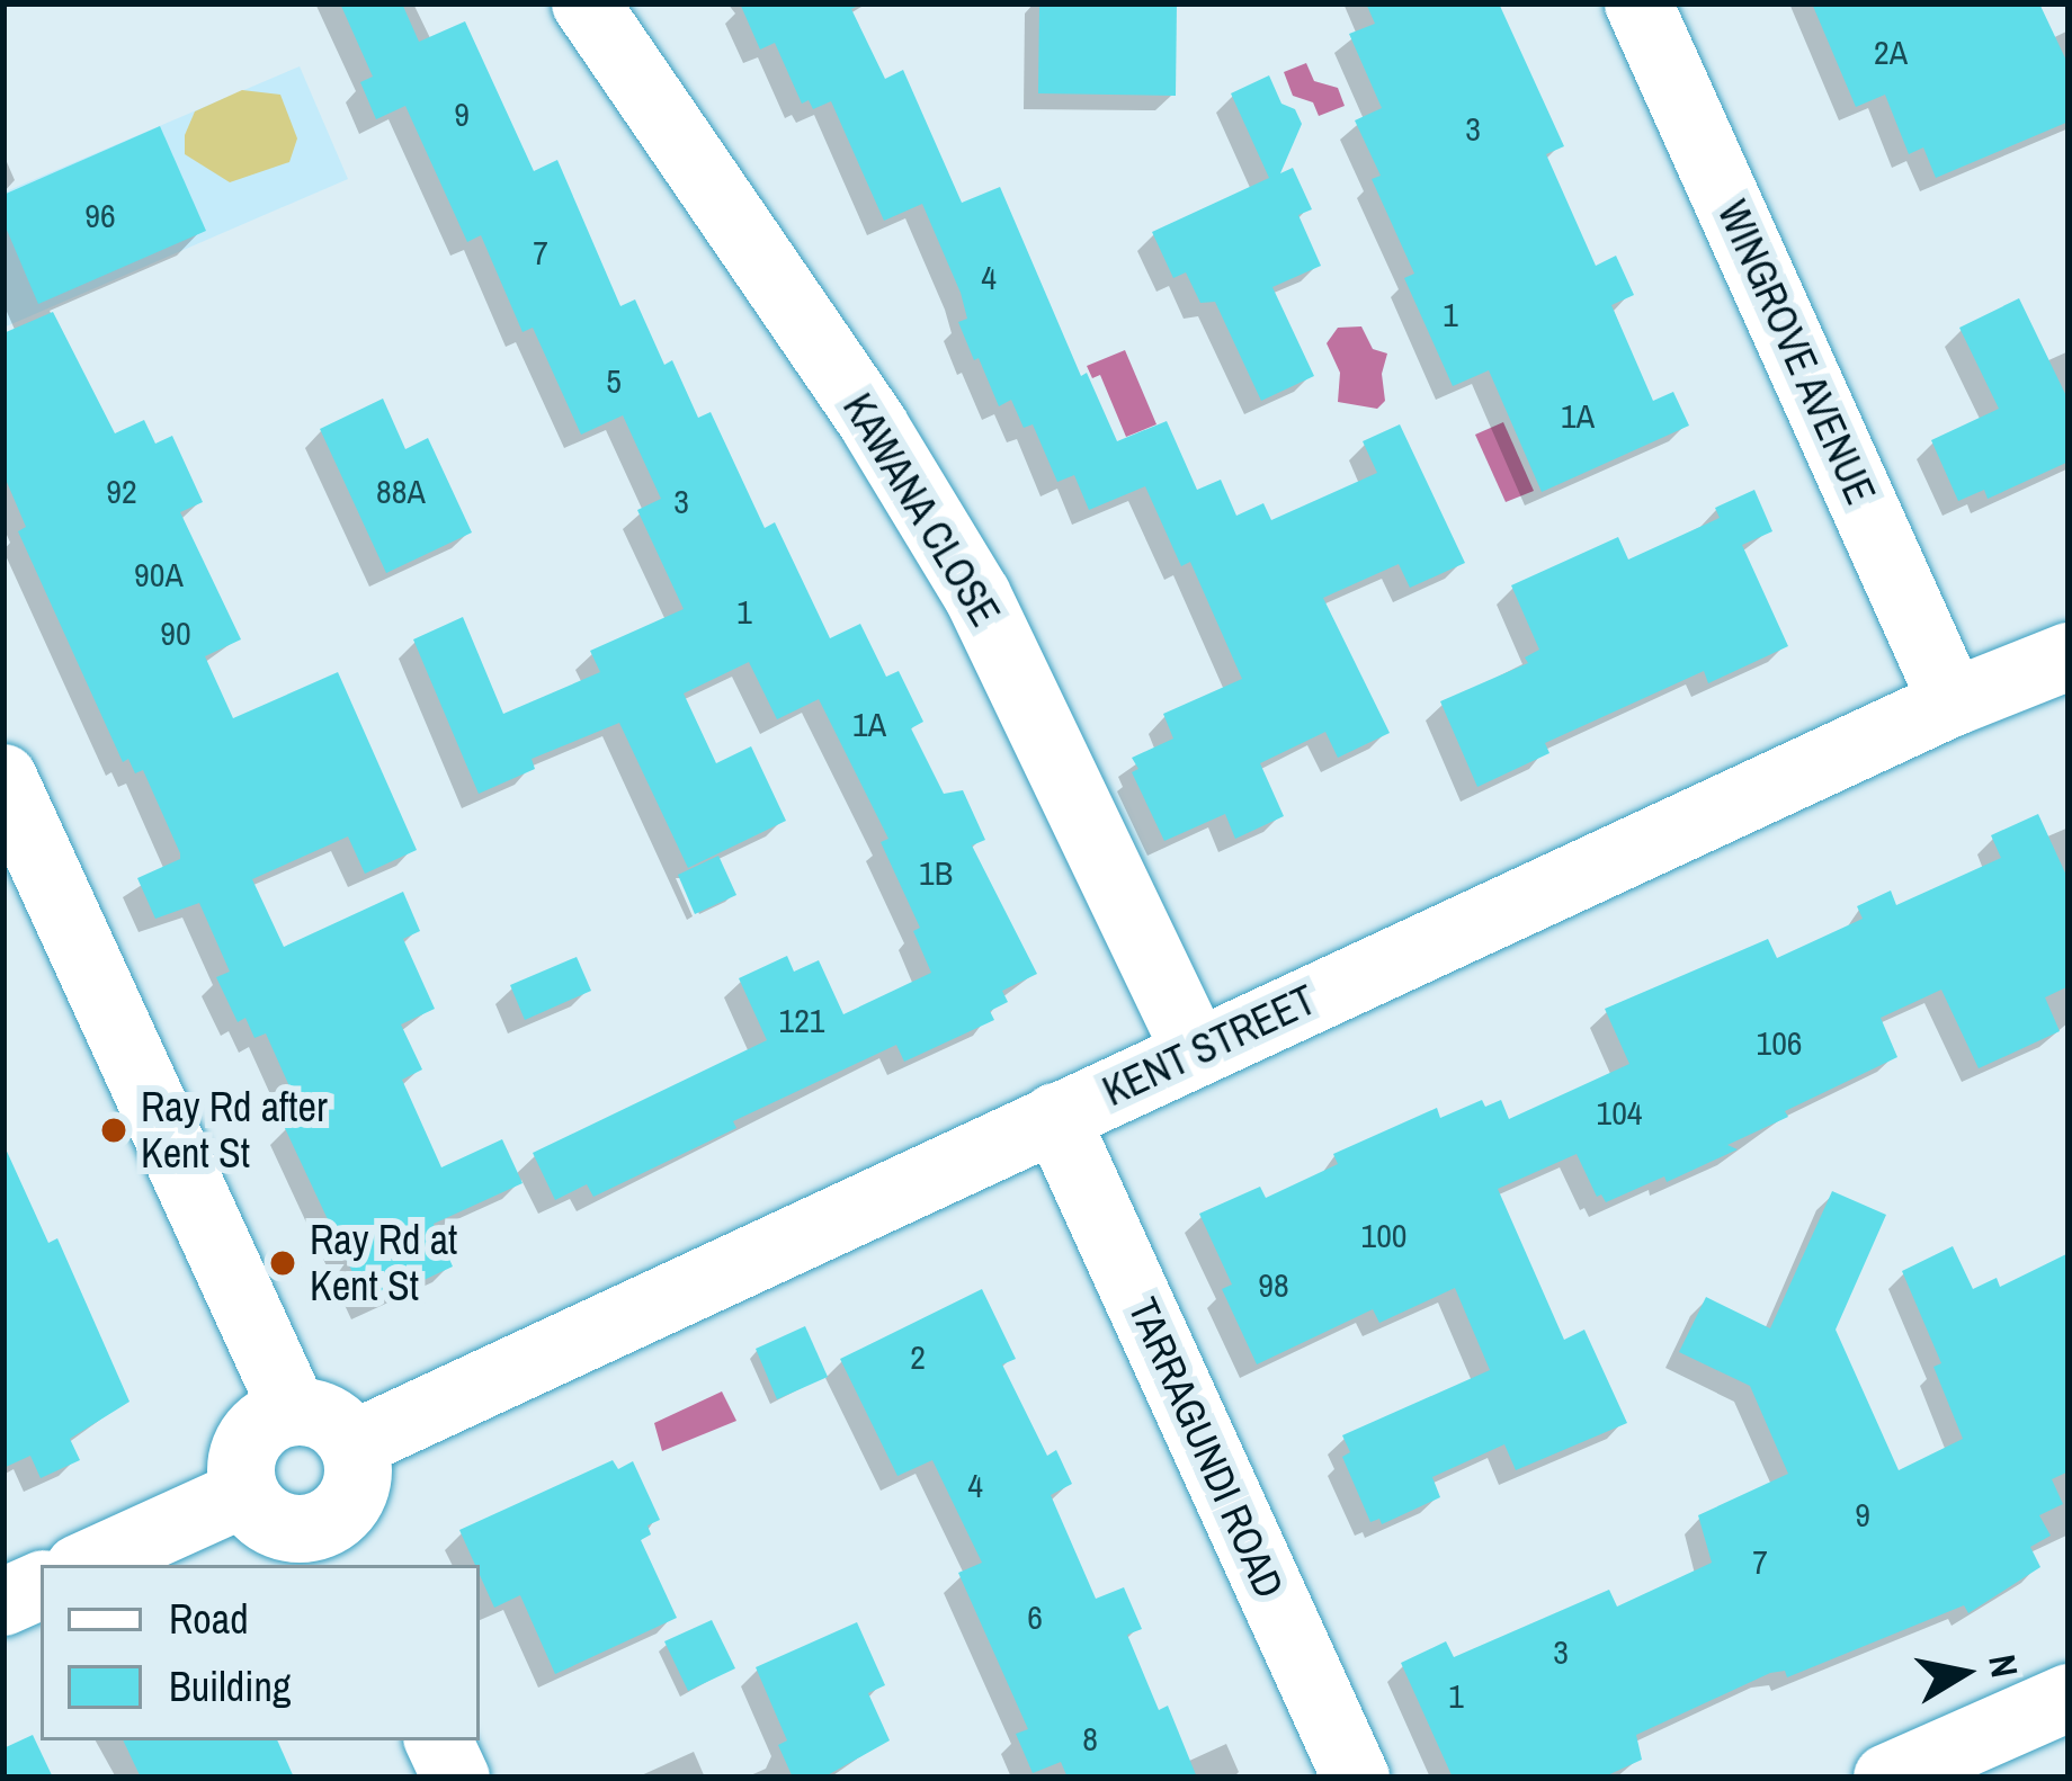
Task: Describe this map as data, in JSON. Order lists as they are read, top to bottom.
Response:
{
  "streets": {
    "street": [
      "WINGROVE AVENUE",
      "KAWANA CLOSE",
      "KENT STREET",
      "TARRAGUNDI ROAD"
    ]
  },
  "crossings": [
    ["WINGROVE AVENUE", "KENT STREET"],
    ["KAWANA CLOSE", "KENT STREET"],
    ["KENT STREET", "TARRAGUNDI ROAD"]
  ],
  "places": ["Ray Rd after Kent St", "Ray Rd at Kent St"],
  "house_numbers": [
    "2A",
    "9",
    "3",
    "96",
    "7",
    "4",
    "1",
    "5",
    "1A",
    "92",
    "88A",
    "3",
    "90A",
    "1",
    "90",
    "1A",
    "1B",
    "121",
    "106",
    "104",
    "100",
    "98",
    "2",
    "4",
    "9",
    "7",
    "6",
    "3",
    "1",
    "8"
  ],
  "legend": ["Road", "Building"],
  "north": "right"
}
